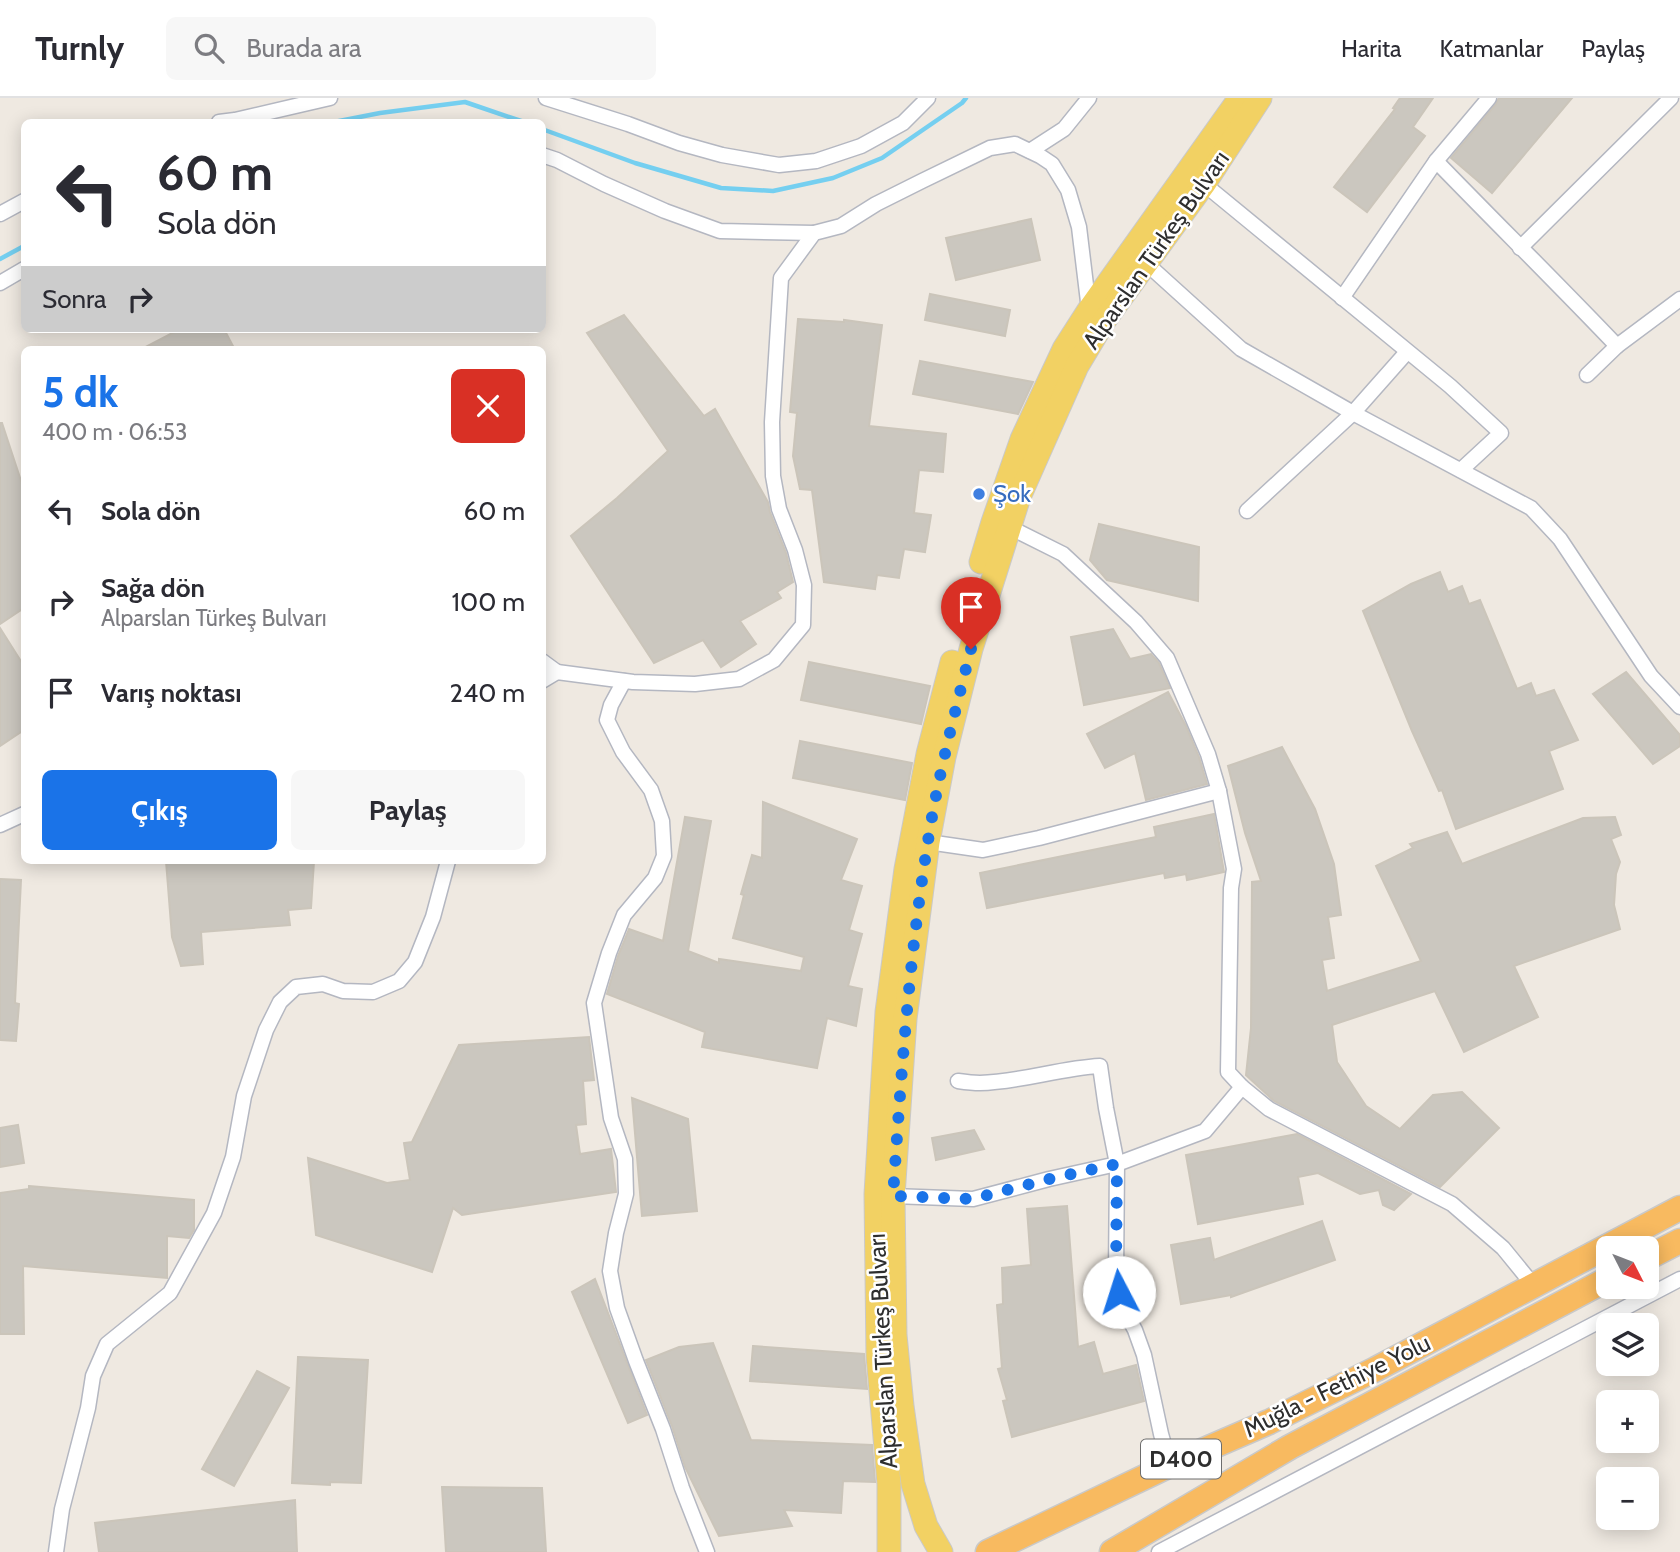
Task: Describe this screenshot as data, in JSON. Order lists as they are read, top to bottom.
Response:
{
  "streets": {
    "highway": ["Muğla - Fethiye Yolu", "D400"],
    "main road": ["Alparslan Türkeş Bulvarı"]
  },
  "places": ["Şok"],
  "north": "bottom right",
  "page": {
    "header": "Turnly",
    "search": "Burada ara",
    "nav": ["Harita", "Katmanlar", "Paylaş"],
    "turn": ["60 m", "Sola dön"],
    "then": "Sonra",
    "heading": ["5 dk", "400 m · 06:53"],
    "list": [
      {
        "name": "Sola dön",
        "value": "60 m"
      },
      {
        "name": "Sağa dön",
        "note": "Alparslan Türkeş Bulvarı",
        "value": "100 m"
      },
      {
        "name": "Varış noktası",
        "value": "240 m"
      }
    ],
    "buttons": ["Çıkış", "Paylaş"],
    "map_buttons": ["+", "−"]
  }
}
